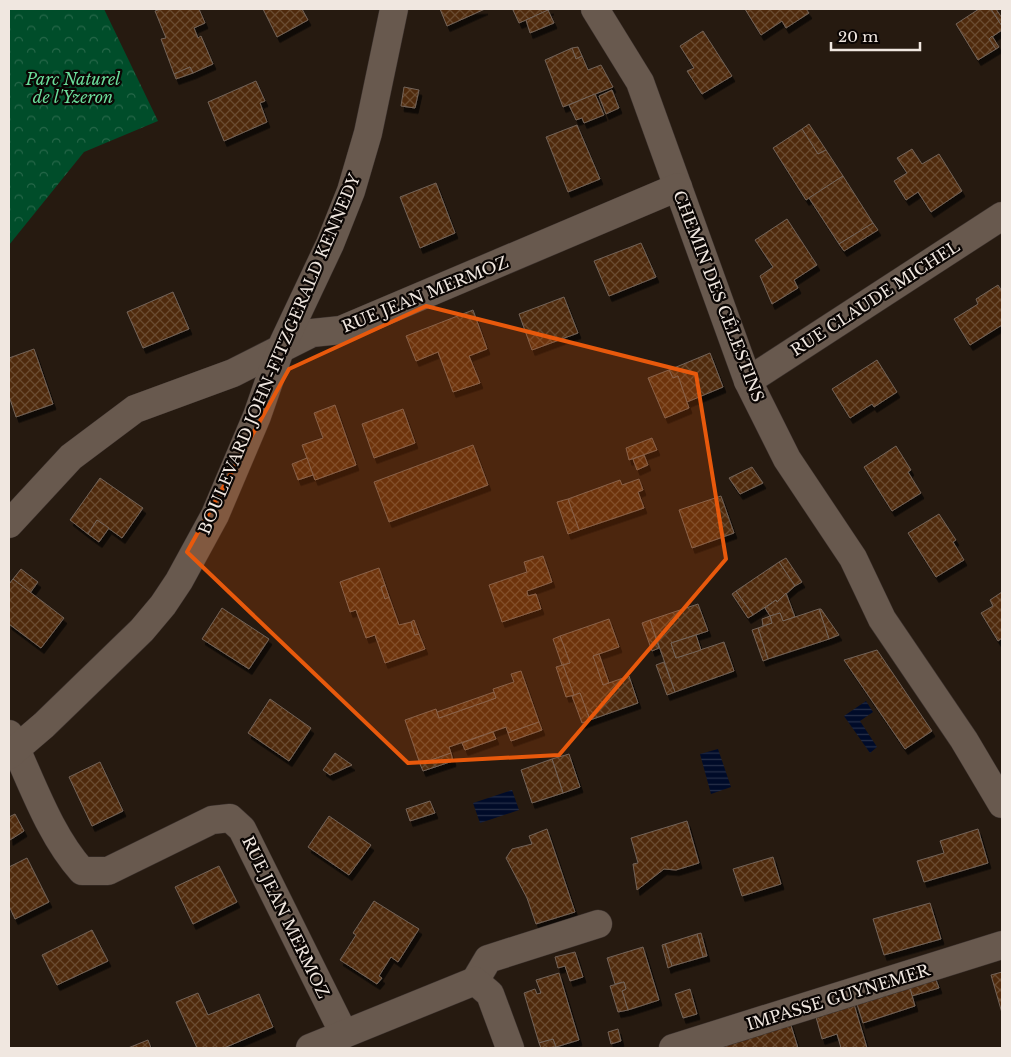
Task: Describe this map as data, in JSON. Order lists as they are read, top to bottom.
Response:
{
  "streets": {
    "street": [
      "RUE JEAN MERMOZ",
      "CHEMIN DES CÉLESTINS",
      "RUE CLAUDE MICHEL",
      "BOULEVARD JOHN-FITZGERALD KENNEDY",
      "IMPASSE GUYNEMER"
    ]
  },
  "crossings": [
    ["RUE JEAN MERMOZ", "CHEMIN DES CÉLESTINS"],
    ["RUE JEAN MERMOZ", "BOULEVARD JOHN-FITZGERALD KENNEDY"],
    ["CHEMIN DES CÉLESTINS", "RUE CLAUDE MICHEL"]
  ],
  "parks": ["Parc Naturel de l'Yzeron"],
  "scale_bar": "20 m"
}
